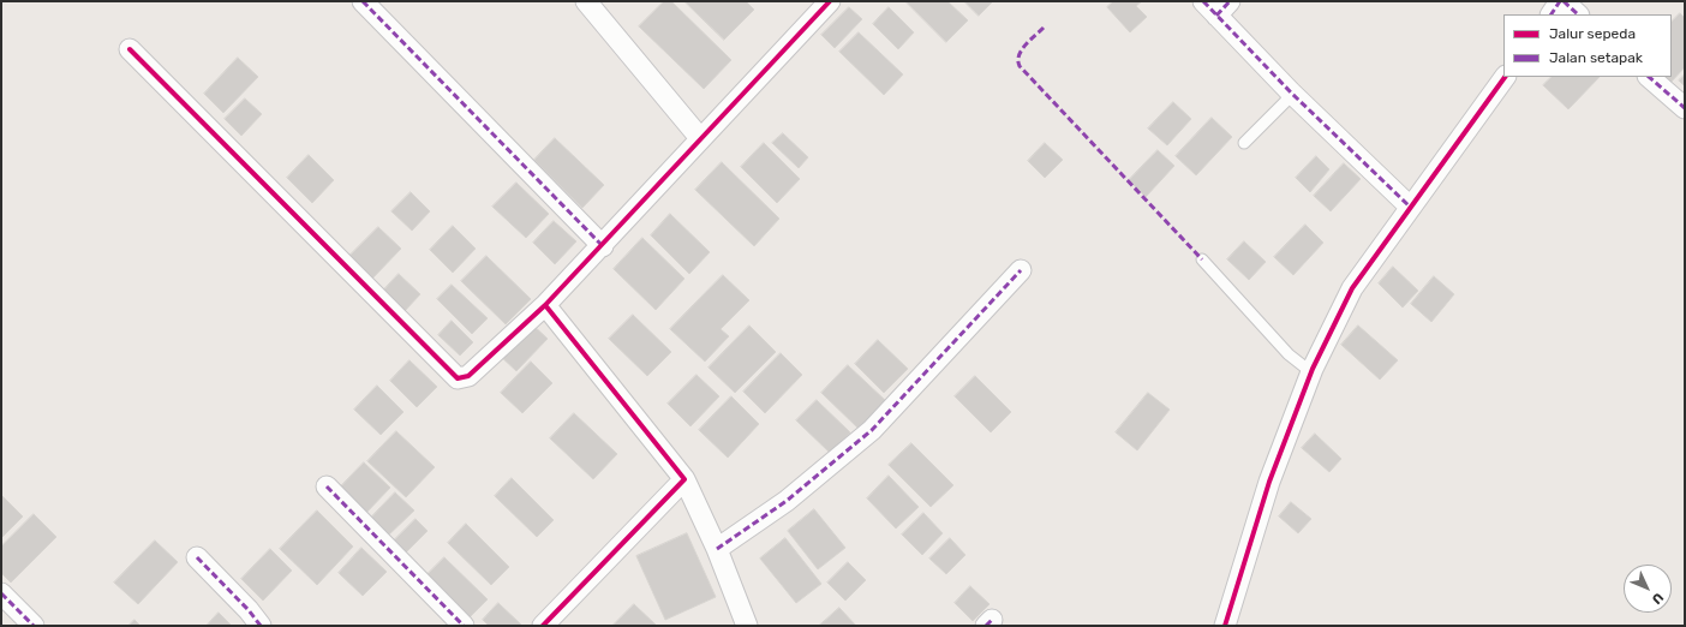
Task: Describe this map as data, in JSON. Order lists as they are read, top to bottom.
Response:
{
  "legend": ["Jalur sepeda", "Jalan setapak"],
  "north": "bottom right"
}
